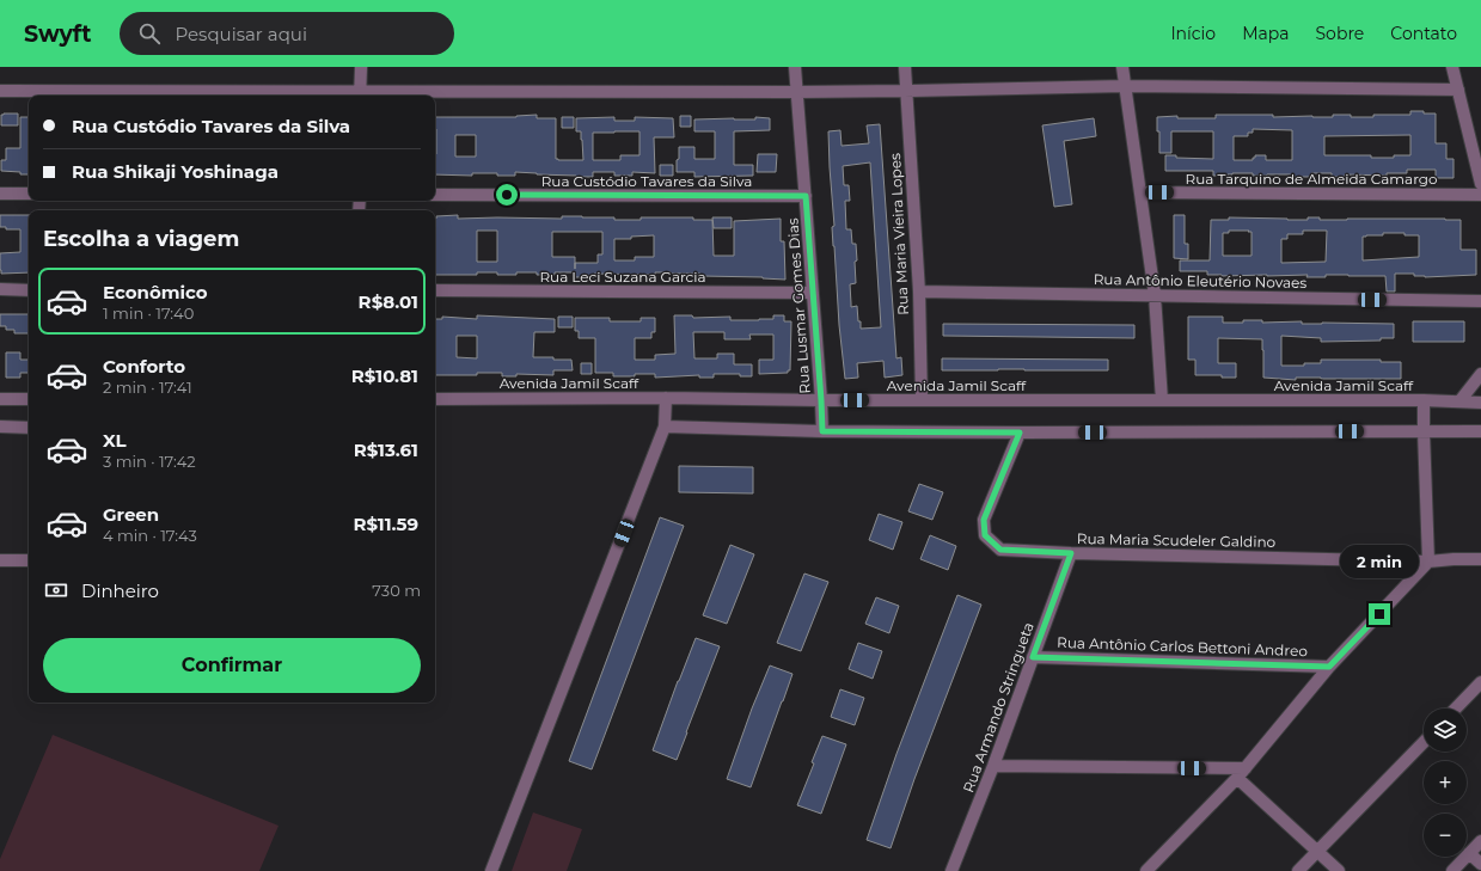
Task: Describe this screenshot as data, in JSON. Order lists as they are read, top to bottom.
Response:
{
  "streets": {
    "street": [
      "Rua Tarquino de Almeida Camargo",
      "Rua Custódio Tavares da Silva",
      "Rua Maria Vieira Lopes",
      "Rua Leci Suzana Garcia",
      "Rua Antônio Eleutério Novaes",
      "Rua Lusmar Gomes Dias",
      "Avenida Jamil Scaff",
      "Rua Maria Scudeler Galdino",
      "Rua Antônio Carlos Bettoni Andreo",
      "Rua Armando Stringueta"
    ]
  },
  "crossings": [
    ["Rua Custódio Tavares da Silva", "Rua Lusmar Gomes Dias"],
    ["Rua Maria Vieira Lopes", "Rua Antônio Eleutério Novaes"],
    ["Rua Maria Vieira Lopes", "Avenida Jamil Scaff"],
    ["Rua Leci Suzana Garcia", "Rua Lusmar Gomes Dias"],
    ["Rua Lusmar Gomes Dias", "Avenida Jamil Scaff"],
    ["Rua Maria Scudeler Galdino", "Rua Armando Stringueta"],
    ["Rua Antônio Carlos Bettoni Andreo", "Rua Armando Stringueta"]
  ],
  "page": {
    "header": "Swyft",
    "search": "Pesquisar aqui",
    "nav": [
      "Início",
      "Mapa",
      "Sobre",
      "Contato"
    ],
    "banner": ["Rua Custódio Tavares da Silva", "Rua Shikaji Yoshinaga"],
    "heading": "Escolha a viagem",
    "list": [
      {
        "name": "Econômico",
        "note": "1 min · 17:40",
        "value": "R$8.01"
      },
      {
        "name": "Conforto",
        "note": "2 min · 17:41",
        "value": "R$10.81"
      },
      {
        "name": "XL",
        "note": "3 min · 17:42",
        "value": "R$13.61"
      },
      {
        "name": "Green",
        "note": "4 min · 17:43",
        "value": "R$11.59"
      }
    ],
    "bubble": "2 min",
    "pay": ["Dinheiro", "730 m"],
    "buttons": "Confirmar",
    "map_buttons": ["+", "−"]
  }
}
